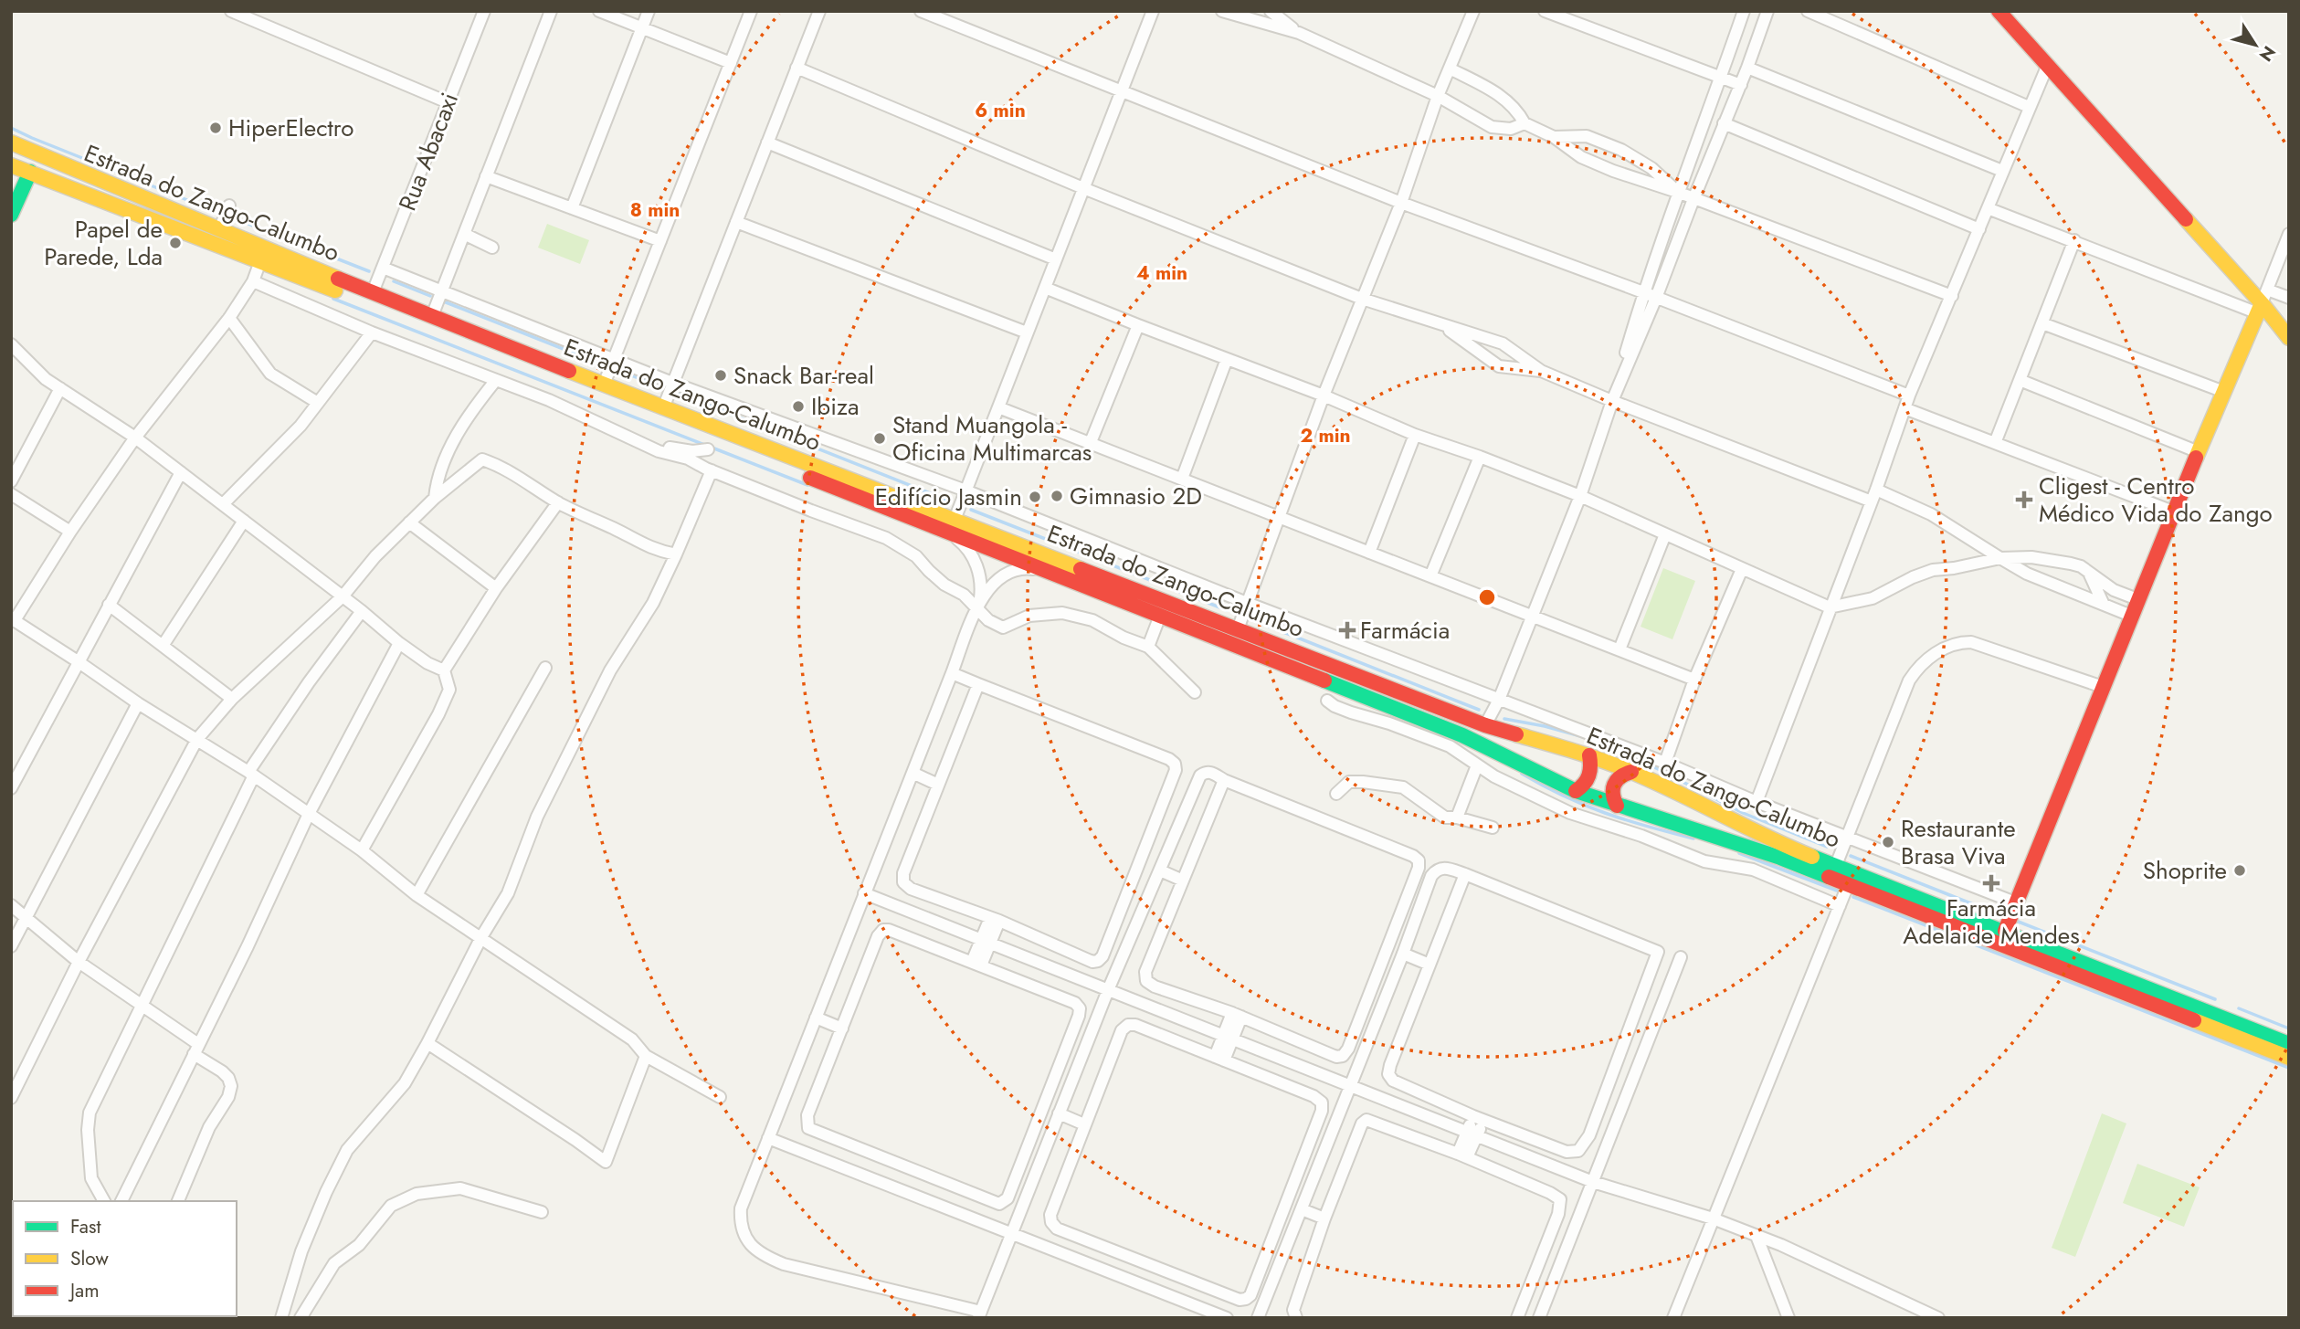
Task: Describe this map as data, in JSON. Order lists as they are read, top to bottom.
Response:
{
  "streets": {
    "main road": ["Estrada do Zango-Calumbo"],
    "street": ["Rua Abacaxi"]
  },
  "crossings": [
    ["Rua Abacaxi", "Estrada do Zango-Calumbo"]
  ],
  "places": {
    "other": [
      "HiperElectro",
      "Papel de Parede, Lda",
      "Snack Bar-real",
      "Ibiza",
      "Stand Muangola - Oficina Multimarcas",
      "Gimnasio 2D",
      "Edifício Jasmin",
      "Restaurante Brasa Viva",
      "Shoprite"
    ],
    "health": ["Cligest - Centro Médico Vida do Zango", "Farmácia", "Farmácia Adelaide Mendes"]
  },
  "legend": ["Fast", "Slow", "Jam"],
  "north": "bottom right",
  "rings": [
    "6 min",
    "8 min",
    "4 min",
    "2 min"
  ]
}
